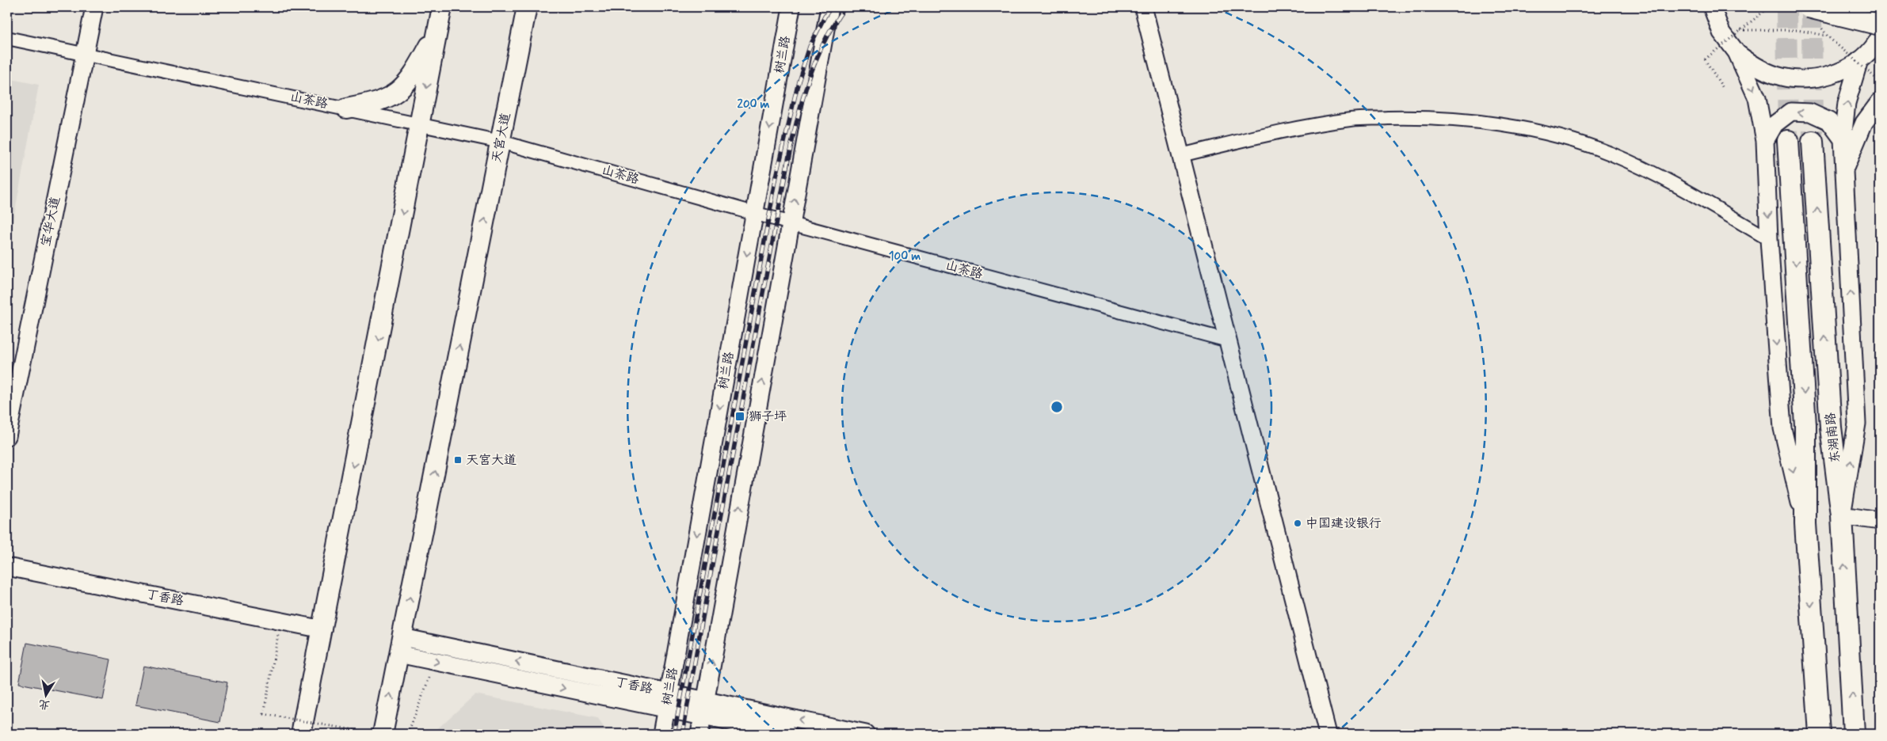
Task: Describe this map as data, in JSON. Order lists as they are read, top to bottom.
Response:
{
  "streets": {
    "main road": ["天宫大道", "东湖南路"],
    "street": [
      "树兰路",
      "山茶路",
      "宝华大道",
      "丁香路"
    ]
  },
  "crossings": [
    ["树兰路", "山茶路"],
    ["树兰路", "丁香路"],
    ["山茶路", "天宫大道"],
    ["山茶路", "宝华大道"],
    ["天宫大道", "丁香路"]
  ],
  "places": {
    "transit": ["狮子坪", "天宫大道"],
    "other": ["中国建设银行"]
  },
  "north": "bottom",
  "rings": ["200 m", "100 m"]
}
